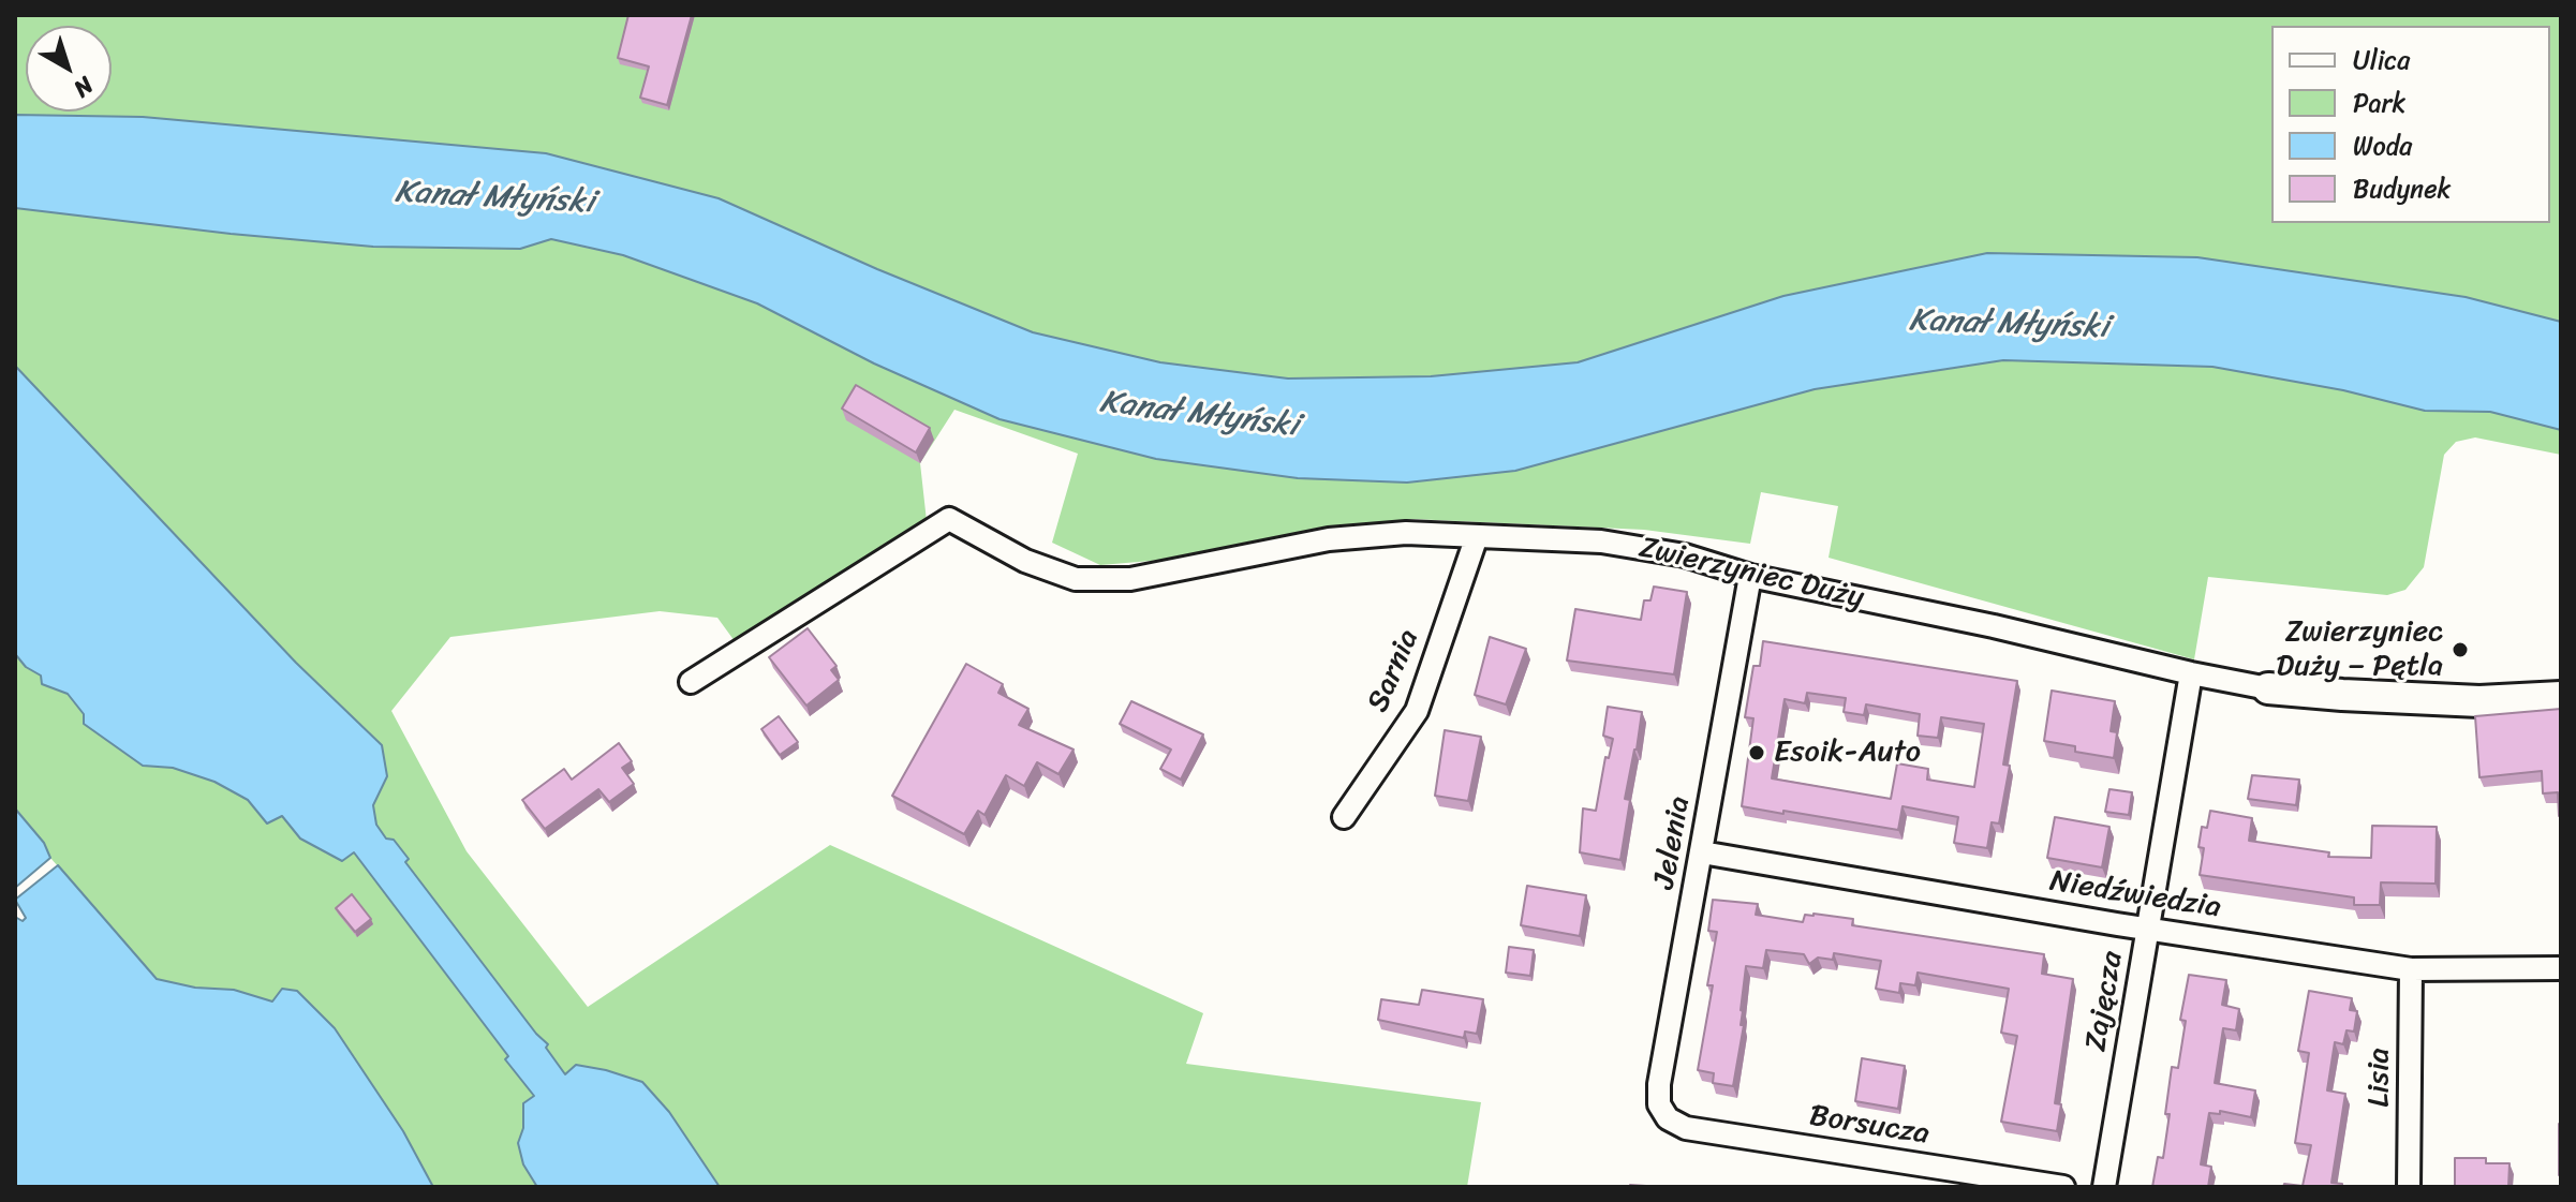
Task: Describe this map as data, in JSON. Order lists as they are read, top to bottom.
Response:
{
  "streets": {
    "street": [
      "Zwierzyniec Duży",
      "Sarnia",
      "Jelenia",
      "Niedźwiedzia",
      "Zajęcza",
      "Lisia",
      "Borsucza"
    ]
  },
  "crossings": [
    ["Zwierzyniec Duży", "Sarnia"],
    ["Zwierzyniec Duży", "Jelenia"],
    ["Zwierzyniec Duży", "Zajęcza"],
    ["Jelenia", "Niedźwiedzia"],
    ["Jelenia", "Borsucza"],
    ["Niedźwiedzia", "Zajęcza"],
    ["Niedźwiedzia", "Lisia"]
  ],
  "water": ["Kanał Młyński"],
  "places": ["Zwierzyniec Duży – Pętla", "Esoik-Auto"],
  "legend": [
    "Ulica",
    "Park",
    "Woda",
    "Budynek"
  ],
  "north": "bottom right"
}
